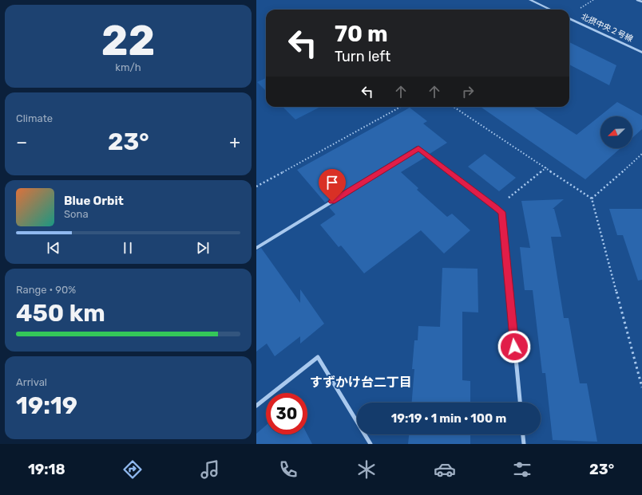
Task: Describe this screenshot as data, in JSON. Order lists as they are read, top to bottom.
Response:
{
  "streets": {
    "street": ["北摂中央２号線"]
  },
  "districts": ["すずかけ台二丁目"],
  "north": "bottom left",
  "page": {
    "tile": [
      ["22", "km/h"],
      "Climate",
      ["Range · 90%", "450 km"],
      ["Arrival", "19:19"]
    ],
    "turn": ["70 m", "Turn left"],
    "heat": ["−", "23°", "+"],
    "song": ["Blue Orbit", "Sona"],
    "limit": "30",
    "trip": "19:19 · 1 min · 100 m",
    "tabs": ["19:18", "23°"]
  }
}
